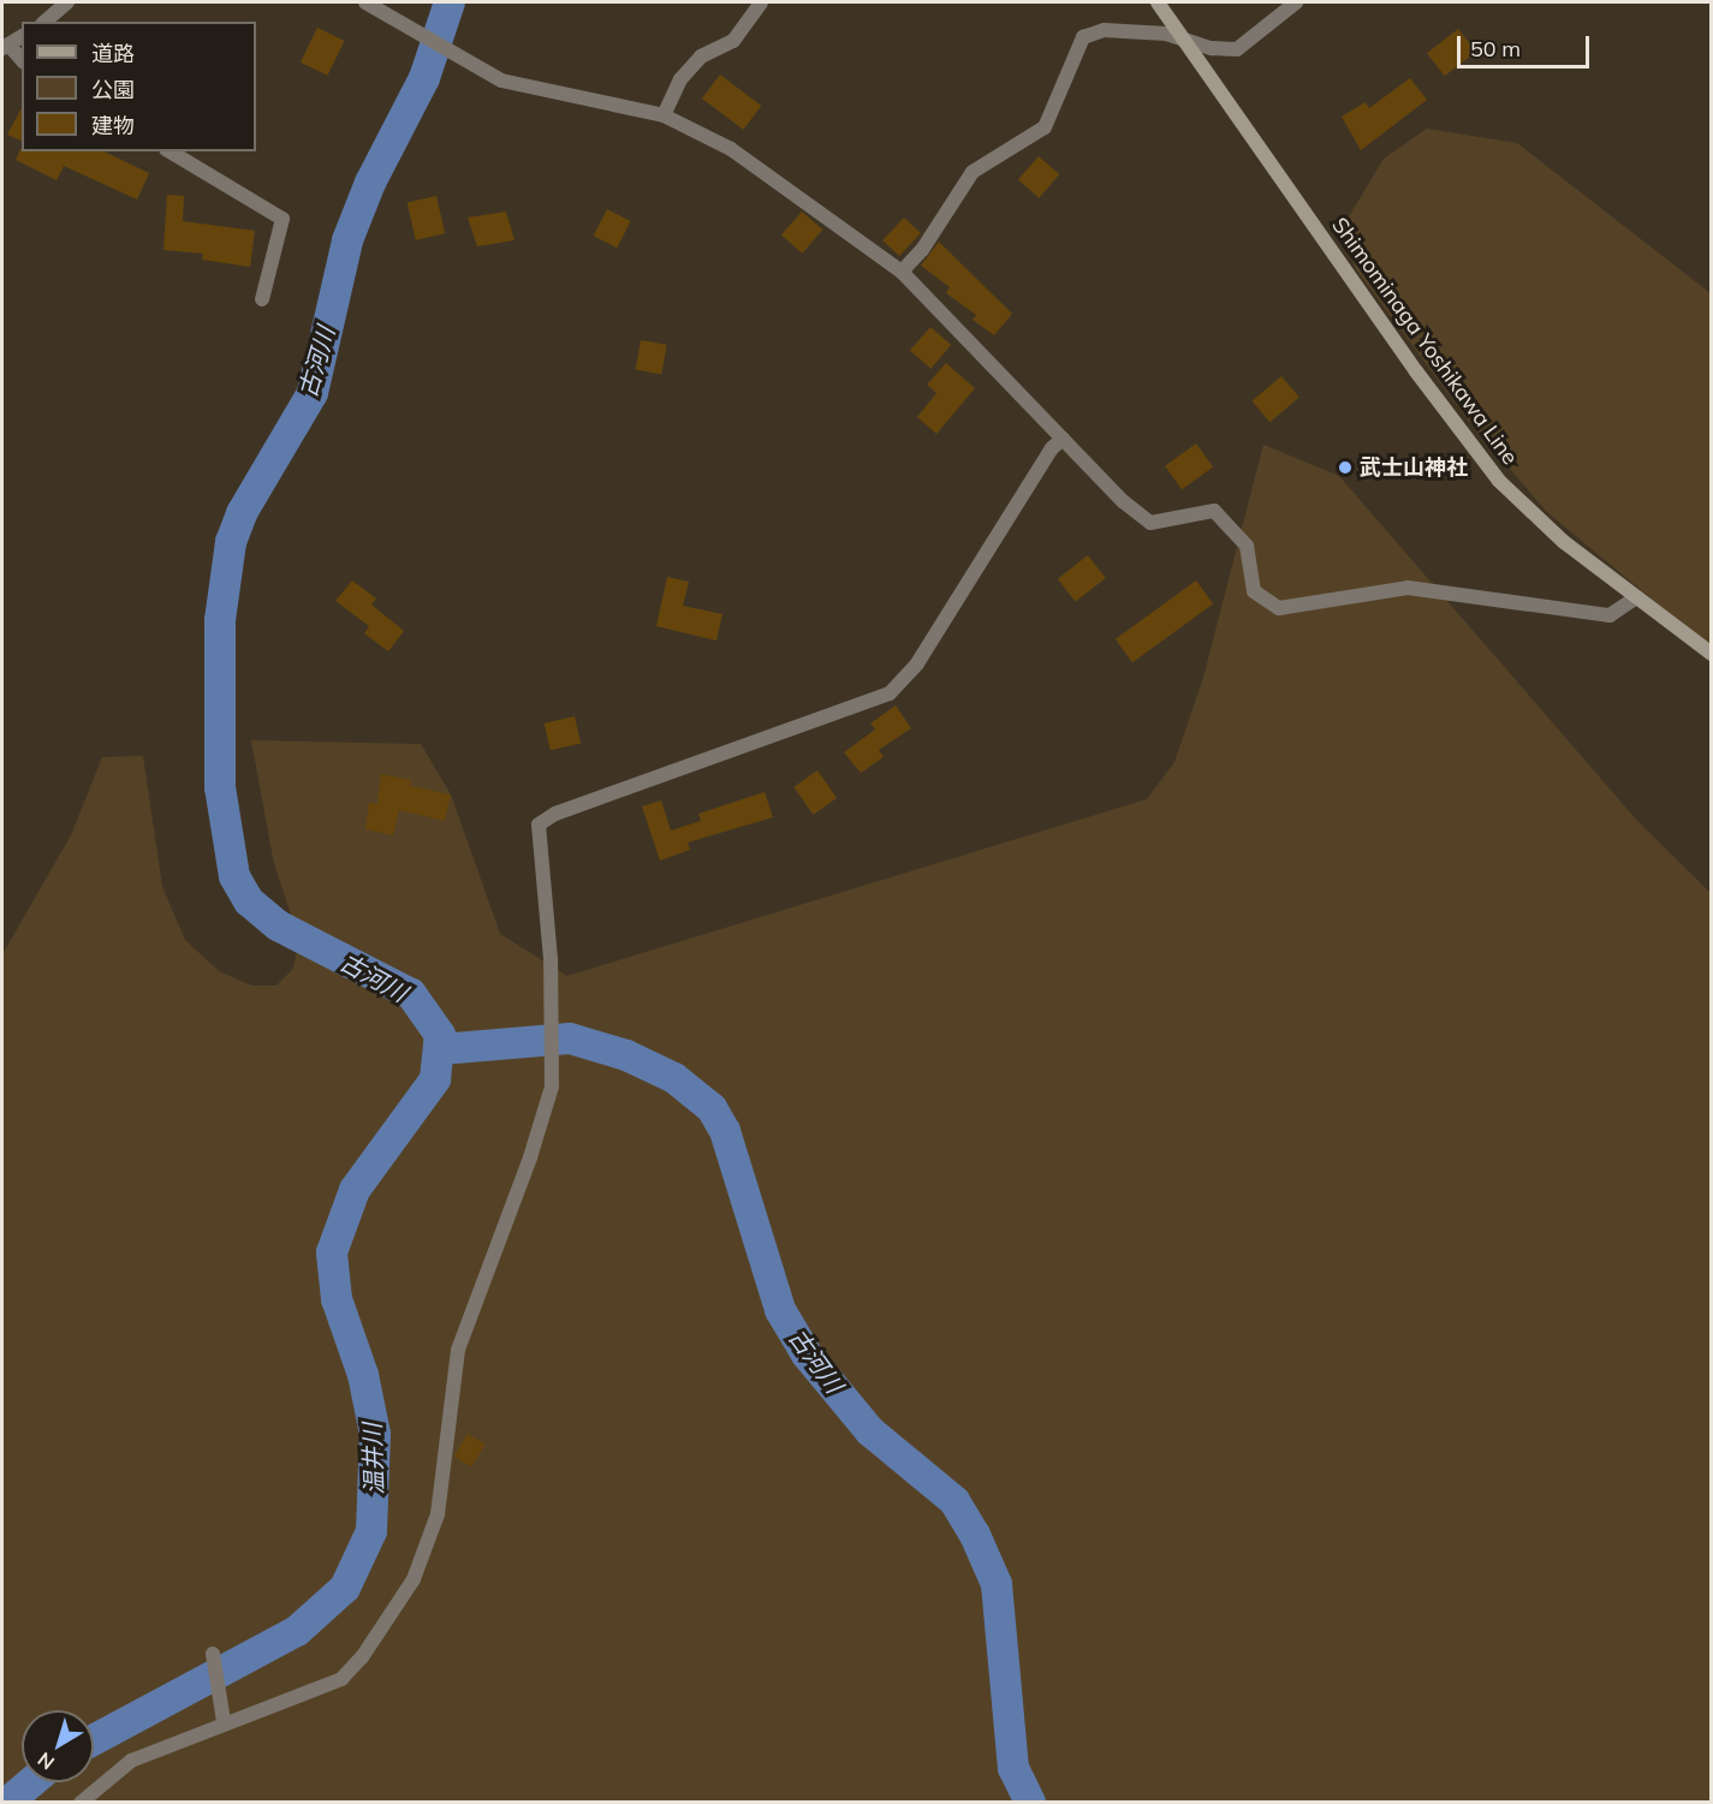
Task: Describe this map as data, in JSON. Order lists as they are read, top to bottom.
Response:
{
  "streets": {
    "main road": ["Shimominaga Yoshikawa Line"]
  },
  "water": ["古河川", "温井川"],
  "places": ["武士山神社"],
  "legend": ["道路", "公園", "建物"],
  "scale_bar": "50 m",
  "north": "bottom left"
}
